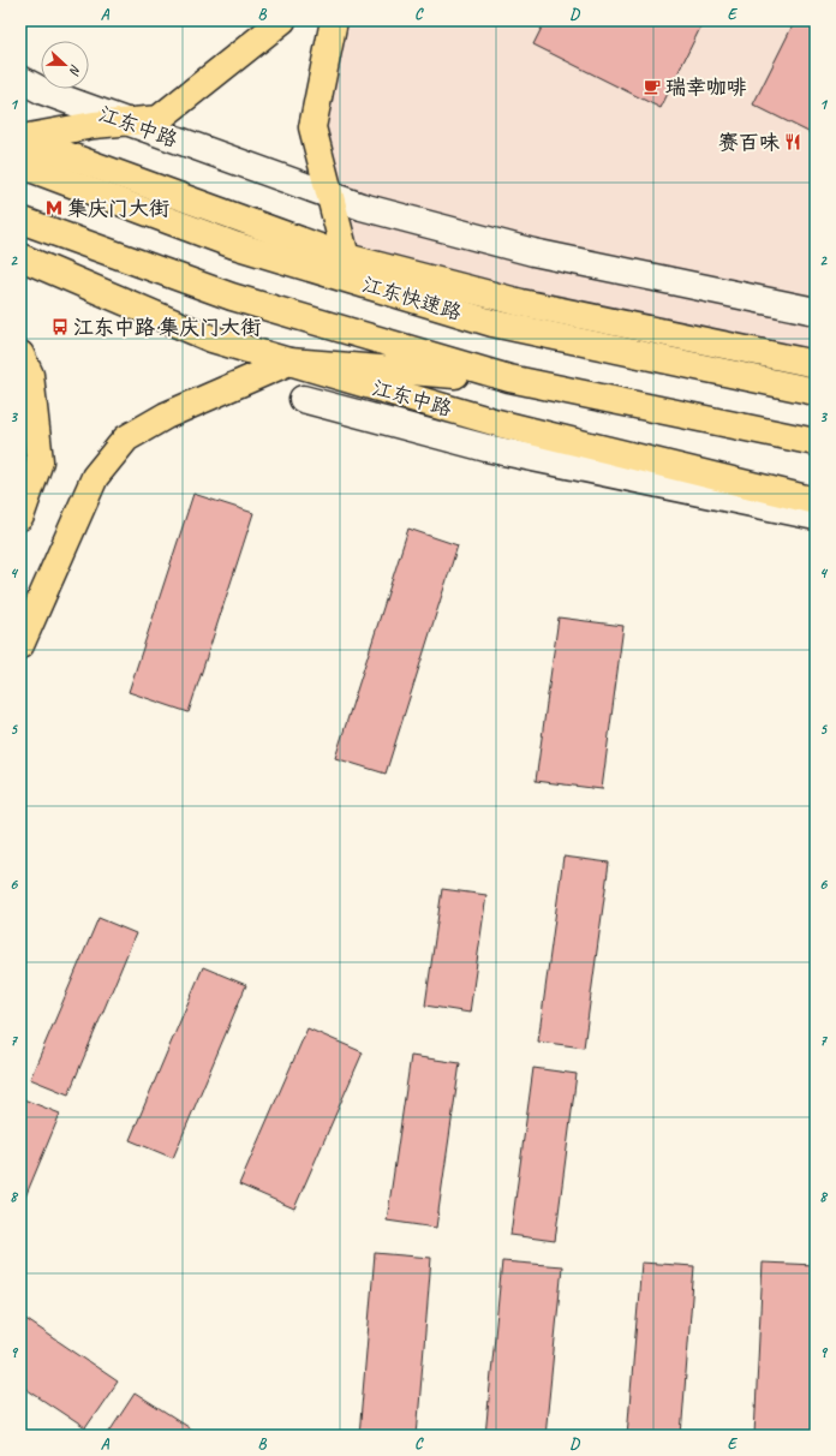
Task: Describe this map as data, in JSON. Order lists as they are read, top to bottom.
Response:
{
  "streets": {
    "main road": ["江东中路", "江东快速路"]
  },
  "places": {
    "cafe": ["瑞幸咖啡"],
    "restaurant": ["赛百味"],
    "metro station": ["集庆门大街"],
    "bus stop": ["江东中路·集庆门大街"]
  },
  "north": "right",
  "grid": {
    "columns": [
      "A",
      "B",
      "C",
      "D",
      "E"
    ],
    "rows": [
      "1",
      "2",
      "3",
      "4",
      "5",
      "6",
      "7",
      "8",
      "9"
    ]
  }
}
